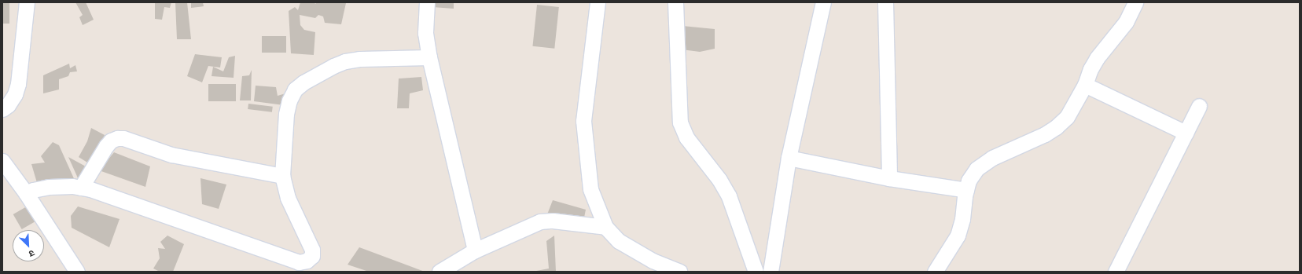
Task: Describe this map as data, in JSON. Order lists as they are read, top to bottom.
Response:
{
  "north": "bottom right"
}
